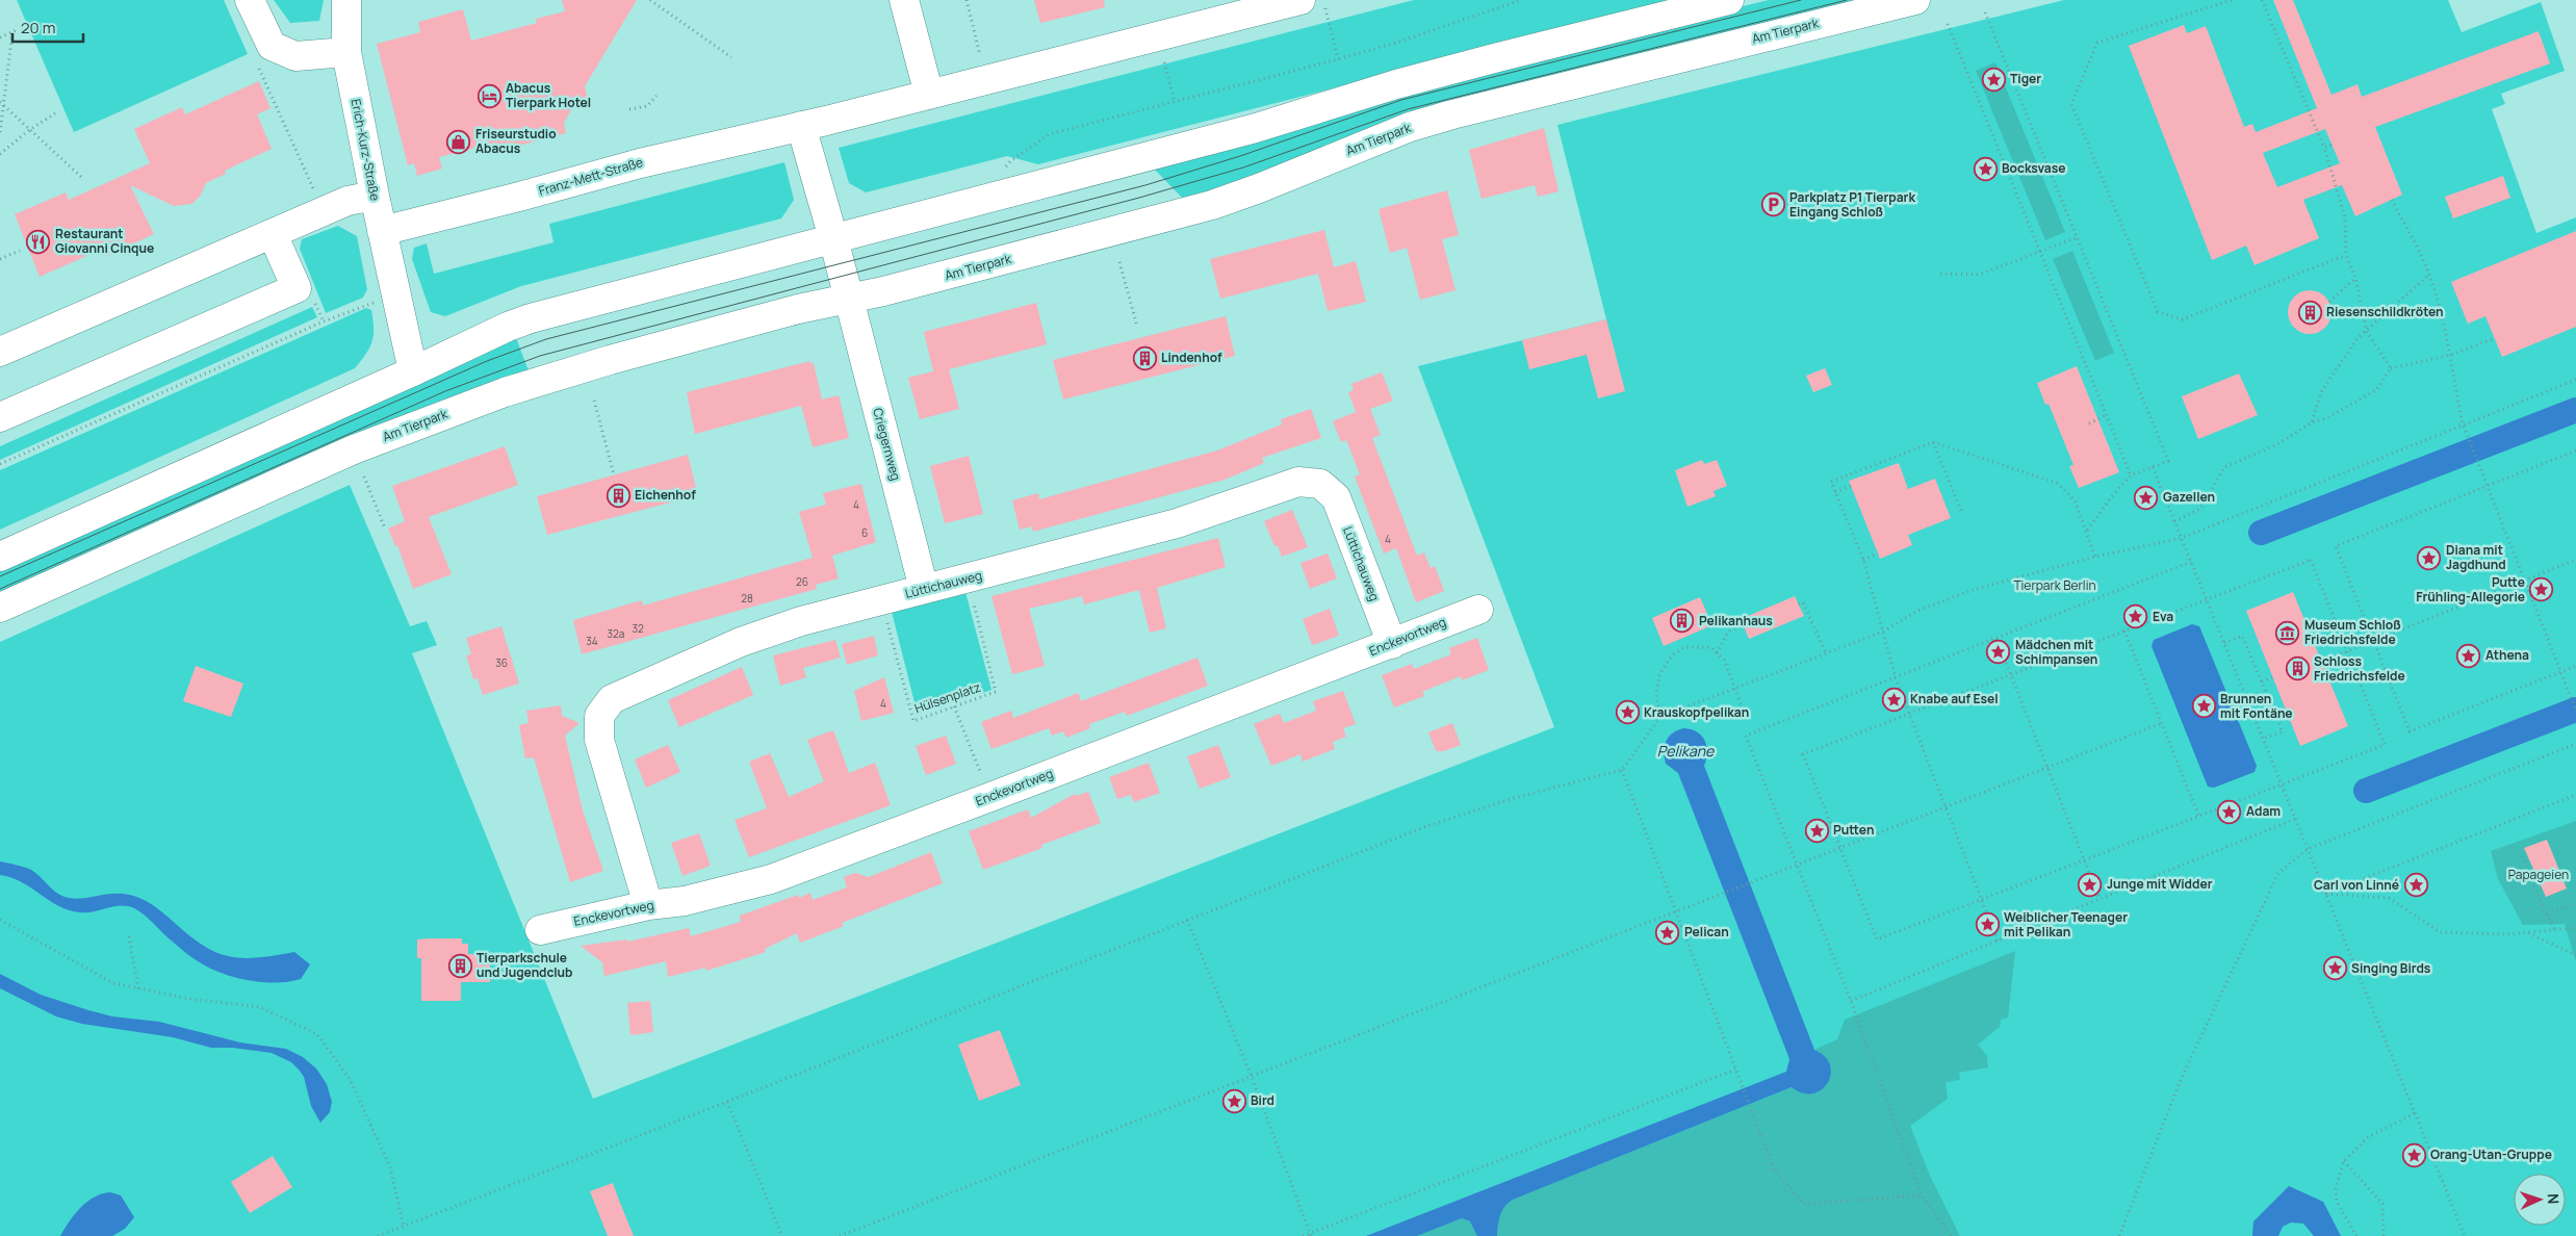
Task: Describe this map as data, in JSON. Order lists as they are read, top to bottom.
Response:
{
  "streets": {
    "street": [
      "Am Tierpark",
      "Erich-Kurz-Straße",
      "Franz-Mett-Straße",
      "Criegernweg",
      "Lüttichauweg",
      "Enckevortweg"
    ],
    "path": ["Hülsenplatz"]
  },
  "crossings": [
    ["Am Tierpark", "Criegernweg"],
    ["Erich-Kurz-Straße", "Franz-Mett-Straße"],
    ["Criegernweg", "Lüttichauweg"],
    ["Lüttichauweg", "Enckevortweg"],
    ["Lüttichauweg", "Hülsenplatz"]
  ],
  "water": ["Pelikane"],
  "parks": ["Tierpark Berlin", "Papageien"],
  "places": {
    "place": [
      "Tiger",
      "Bocksvase",
      "Gazellen",
      "Diana mit Jagdhund",
      "Putte Frühling-Allegorie",
      "Eva",
      "Mädchen mit Schimpansen",
      "Athena",
      "Knabe auf Esel",
      "Brunnen mit Fontäne",
      "Krauskopfpelikan",
      "Adam",
      "Putten",
      "Junge mit Widder",
      "Carl von Linné",
      "Weiblicher Teenager mit Pelikan",
      "Pelican",
      "Singing Birds",
      "Bird",
      "Orang-Utan-Gruppe"
    ],
    "hotel": ["Abacus Tierpark Hotel"],
    "shop": ["Friseurstudio Abacus"],
    "parking": ["Parkplatz P1 Tierpark Eingang Schloß"],
    "restaurant": ["Restaurant Giovanni Cinque"],
    "building": [
      "Riesenschildkröten",
      "Lindenhof",
      "Eichenhof",
      "Pelikanhaus",
      "Schloss Friedrichsfelde",
      "Tierparkschule und Jugendclub"
    ],
    "museum": ["Museum Schloß Friedrichsfelde"]
  },
  "house_numbers": [
    "4",
    "6",
    "4",
    "26",
    "28",
    "32",
    "32a",
    "34",
    "36",
    "4"
  ],
  "scale_bar": "20 m",
  "north": "right"
}
